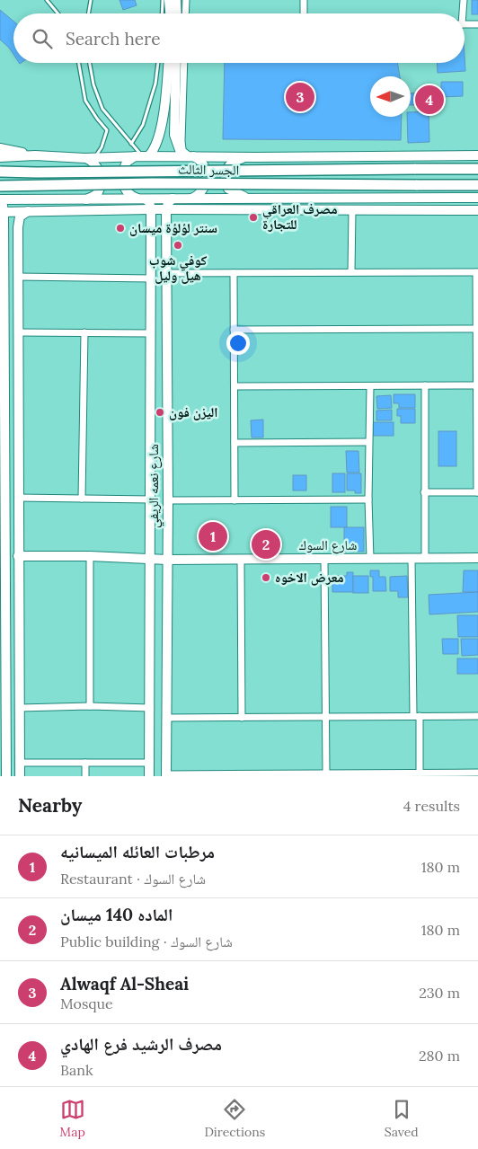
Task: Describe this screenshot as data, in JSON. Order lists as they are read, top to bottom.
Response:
{
  "streets": {
    "main road": ["الجسر الثالث"],
    "street": ["شارع نعمه الريفي", "شارع السوك"]
  },
  "crossings": [
    ["شارع نعمه الريفي", "شارع السوك"]
  ],
  "places": [
    "مصرف العراقي للتجارة",
    "سنتر لؤلؤة ميسان",
    "كوفي شوب هيل وليل",
    "اليزن فون",
    "معرض الاخوه"
  ],
  "north": "left",
  "page": {
    "search": "Search here",
    "pins": [
      "3",
      "4",
      "1",
      "2"
    ],
    "heading": ["Nearby", "4 results"],
    "list": [
      {
        "mark": "1",
        "name": "مرطبات العائله الميسانيه",
        "note": "Restaurant · شارع السوك",
        "value": "180 m"
      },
      {
        "mark": "2",
        "name": "الماده 140 ميسان",
        "note": "Public building · شارع السوك",
        "value": "180 m"
      },
      {
        "mark": "3",
        "name": "Alwaqf Al-Sheai",
        "note": "Mosque",
        "value": "230 m"
      },
      {
        "mark": "4",
        "name": "مصرف الرشيد فرع الهادي",
        "note": "Bank",
        "value": "280 m"
      }
    ],
    "nav": ["Map", "Directions", "Saved"]
  }
}
